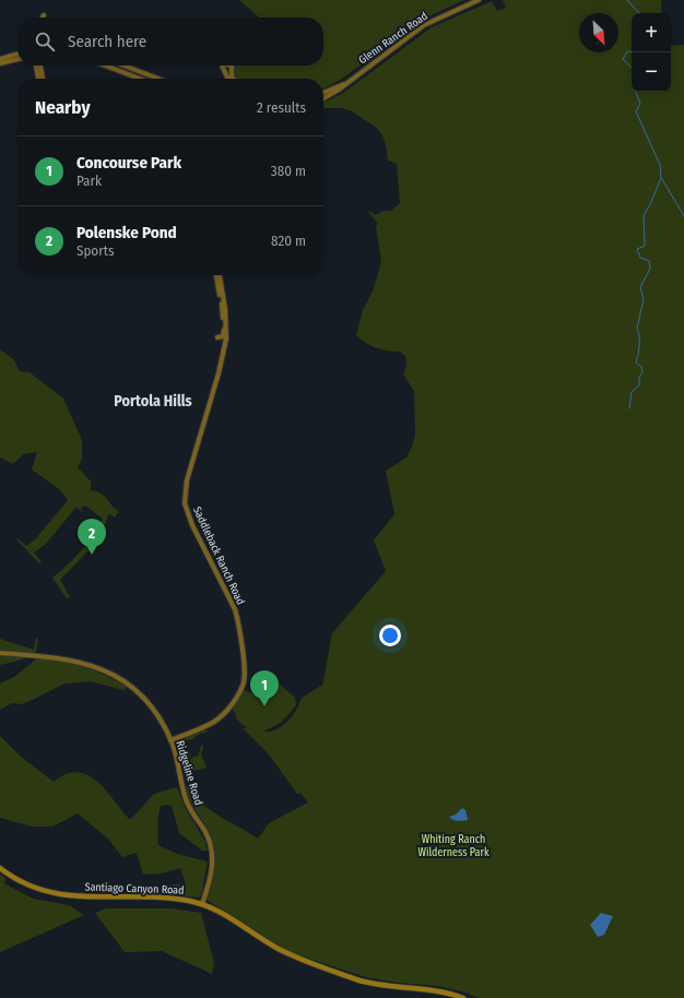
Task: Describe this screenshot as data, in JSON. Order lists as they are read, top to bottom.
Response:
{
  "streets": {
    "main road": ["Santiago Canyon Road"],
    "street": ["Glenn Ranch Road", "Saddleback Ranch Road", "Ridgeline Road"]
  },
  "crossings": [
    ["Saddleback Ranch Road", "Ridgeline Road"],
    ["Ridgeline Road", "Santiago Canyon Road"]
  ],
  "districts": ["Portola Hills"],
  "parks": ["Whiting Ranch Wilderness Park"],
  "north": "bottom right",
  "page": {
    "map_buttons": ["+", "−"],
    "search": "Search here",
    "heading": ["Nearby", "2 results"],
    "list": [
      {
        "mark": "1",
        "name": "Concourse Park",
        "note": "Park",
        "value": "380 m"
      },
      {
        "mark": "2",
        "name": "Polenske Pond",
        "note": "Sports",
        "value": "820 m"
      }
    ],
    "pins": ["2", "1"]
  }
}
